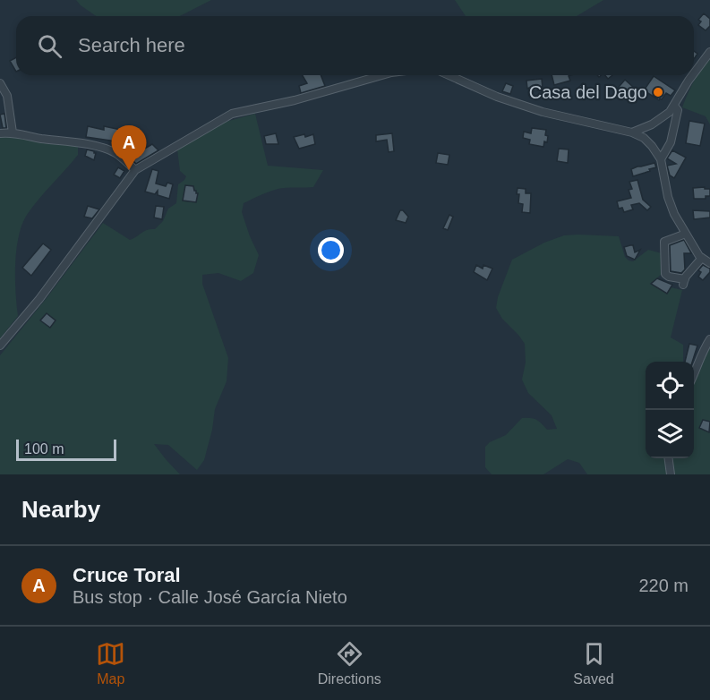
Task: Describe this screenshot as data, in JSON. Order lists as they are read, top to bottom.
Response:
{
  "places": ["Casa del Dago"],
  "scale_bar": "100 m",
  "page": {
    "search": "Search here",
    "pins": "A",
    "scale": "100 m",
    "heading": "Nearby",
    "list": [
      {
        "mark": "A",
        "name": "Cruce Toral",
        "note": "Bus stop · Calle José García Nieto",
        "value": "220 m"
      }
    ],
    "nav": ["Map", "Directions", "Saved"]
  }
}
